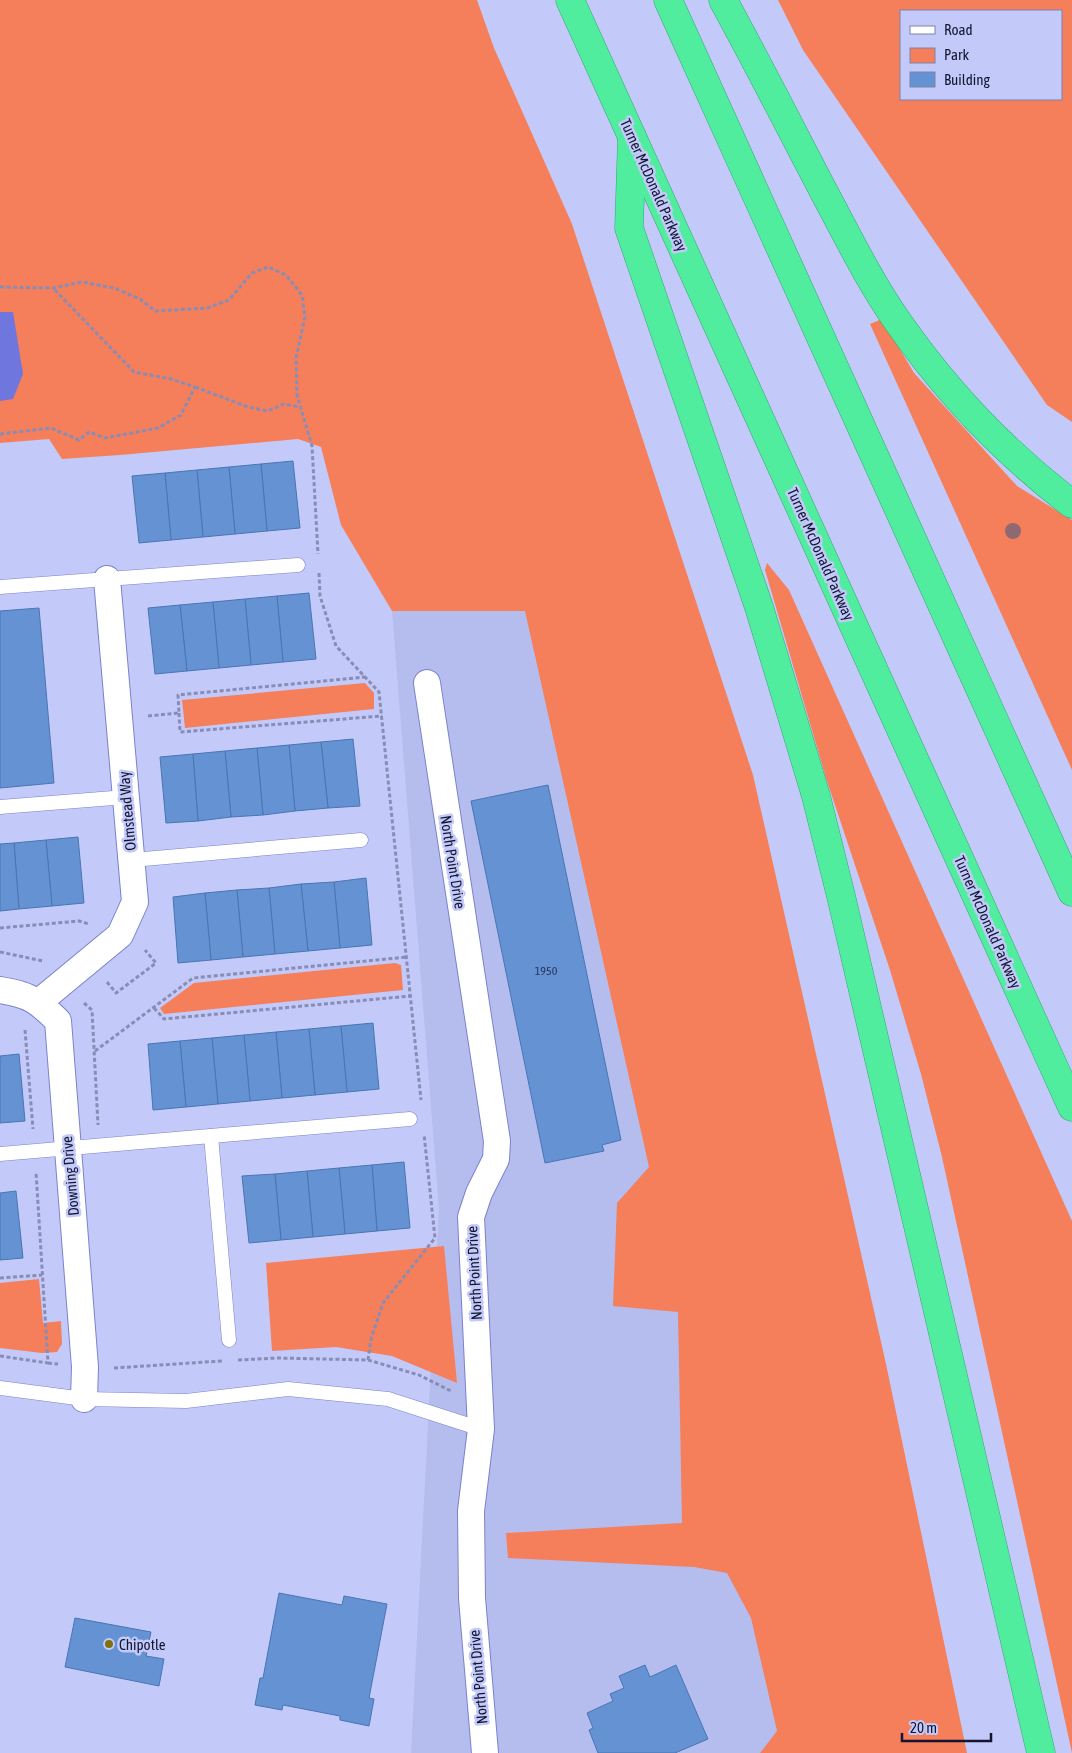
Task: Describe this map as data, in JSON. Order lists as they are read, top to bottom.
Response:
{
  "streets": {
    "highway": ["Turner McDonald Parkway"],
    "street": ["Olmstead Way", "North Point Drive", "Downing Drive"]
  },
  "crossings": [
    ["Olmstead Way", "Downing Drive"]
  ],
  "places": ["Chipotle"],
  "house_numbers": ["1950"],
  "legend": ["Road", "Park", "Building"],
  "scale_bar": "20 m"
}
